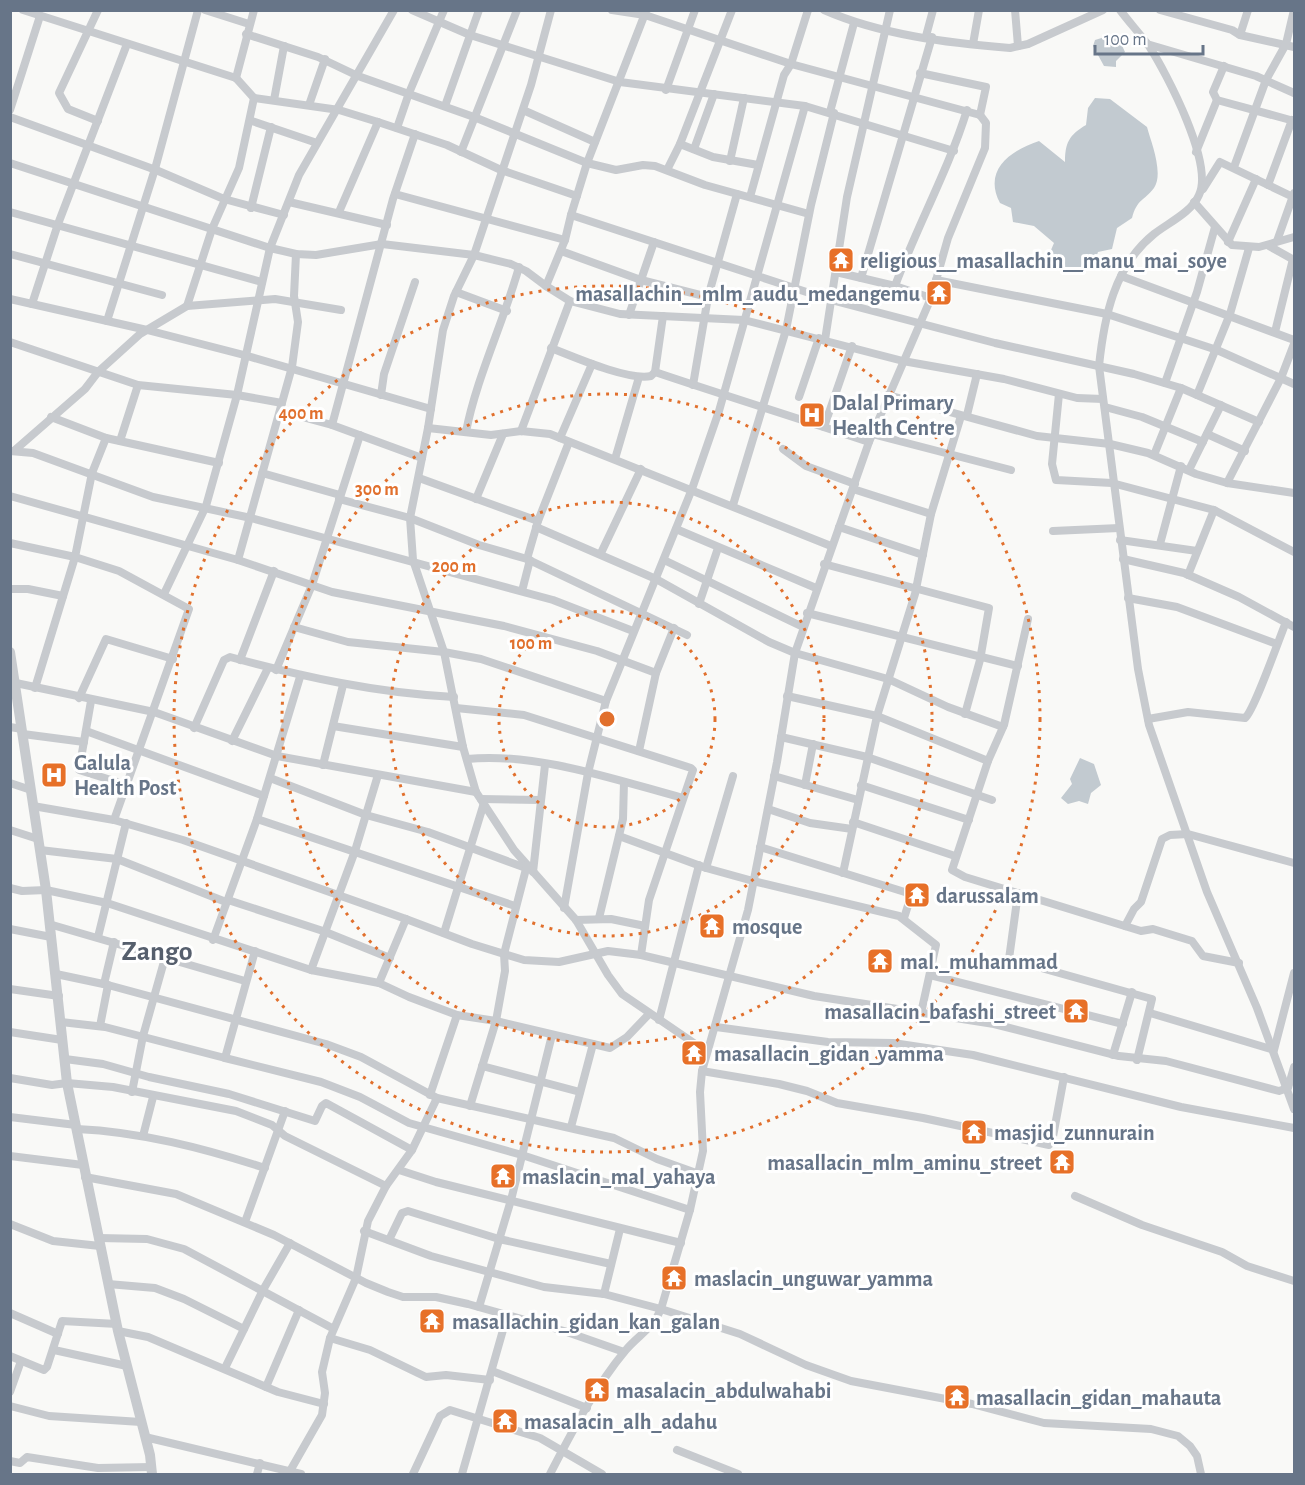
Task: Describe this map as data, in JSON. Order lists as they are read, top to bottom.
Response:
{
  "districts": ["Zango"],
  "places": {
    "temple": [
      "religious__masallachin__manu_mai_soye",
      "masallachin__mlm_audu_medangemu",
      "darussalam",
      "mosque",
      "mal._muhammad",
      "masallacin_bafashi_street",
      "masallacin_gidan_yamma",
      "masjid_zunnurain",
      "masallacin_mlm_aminu_street",
      "maslacin_mal_yahaya",
      "maslacin_unguwar_yamma",
      "masallachin_gidan_kan_galan",
      "masalacin_abdulwahabi",
      "masallacin_gidan_mahauta",
      "masalacin_alh_adahu"
    ],
    "hospital": ["Dalal Primary Health Centre", "Galula Health Post"]
  },
  "scale_bar": "100 m",
  "rings": [
    "400 m",
    "300 m",
    "200 m",
    "100 m"
  ]
}
